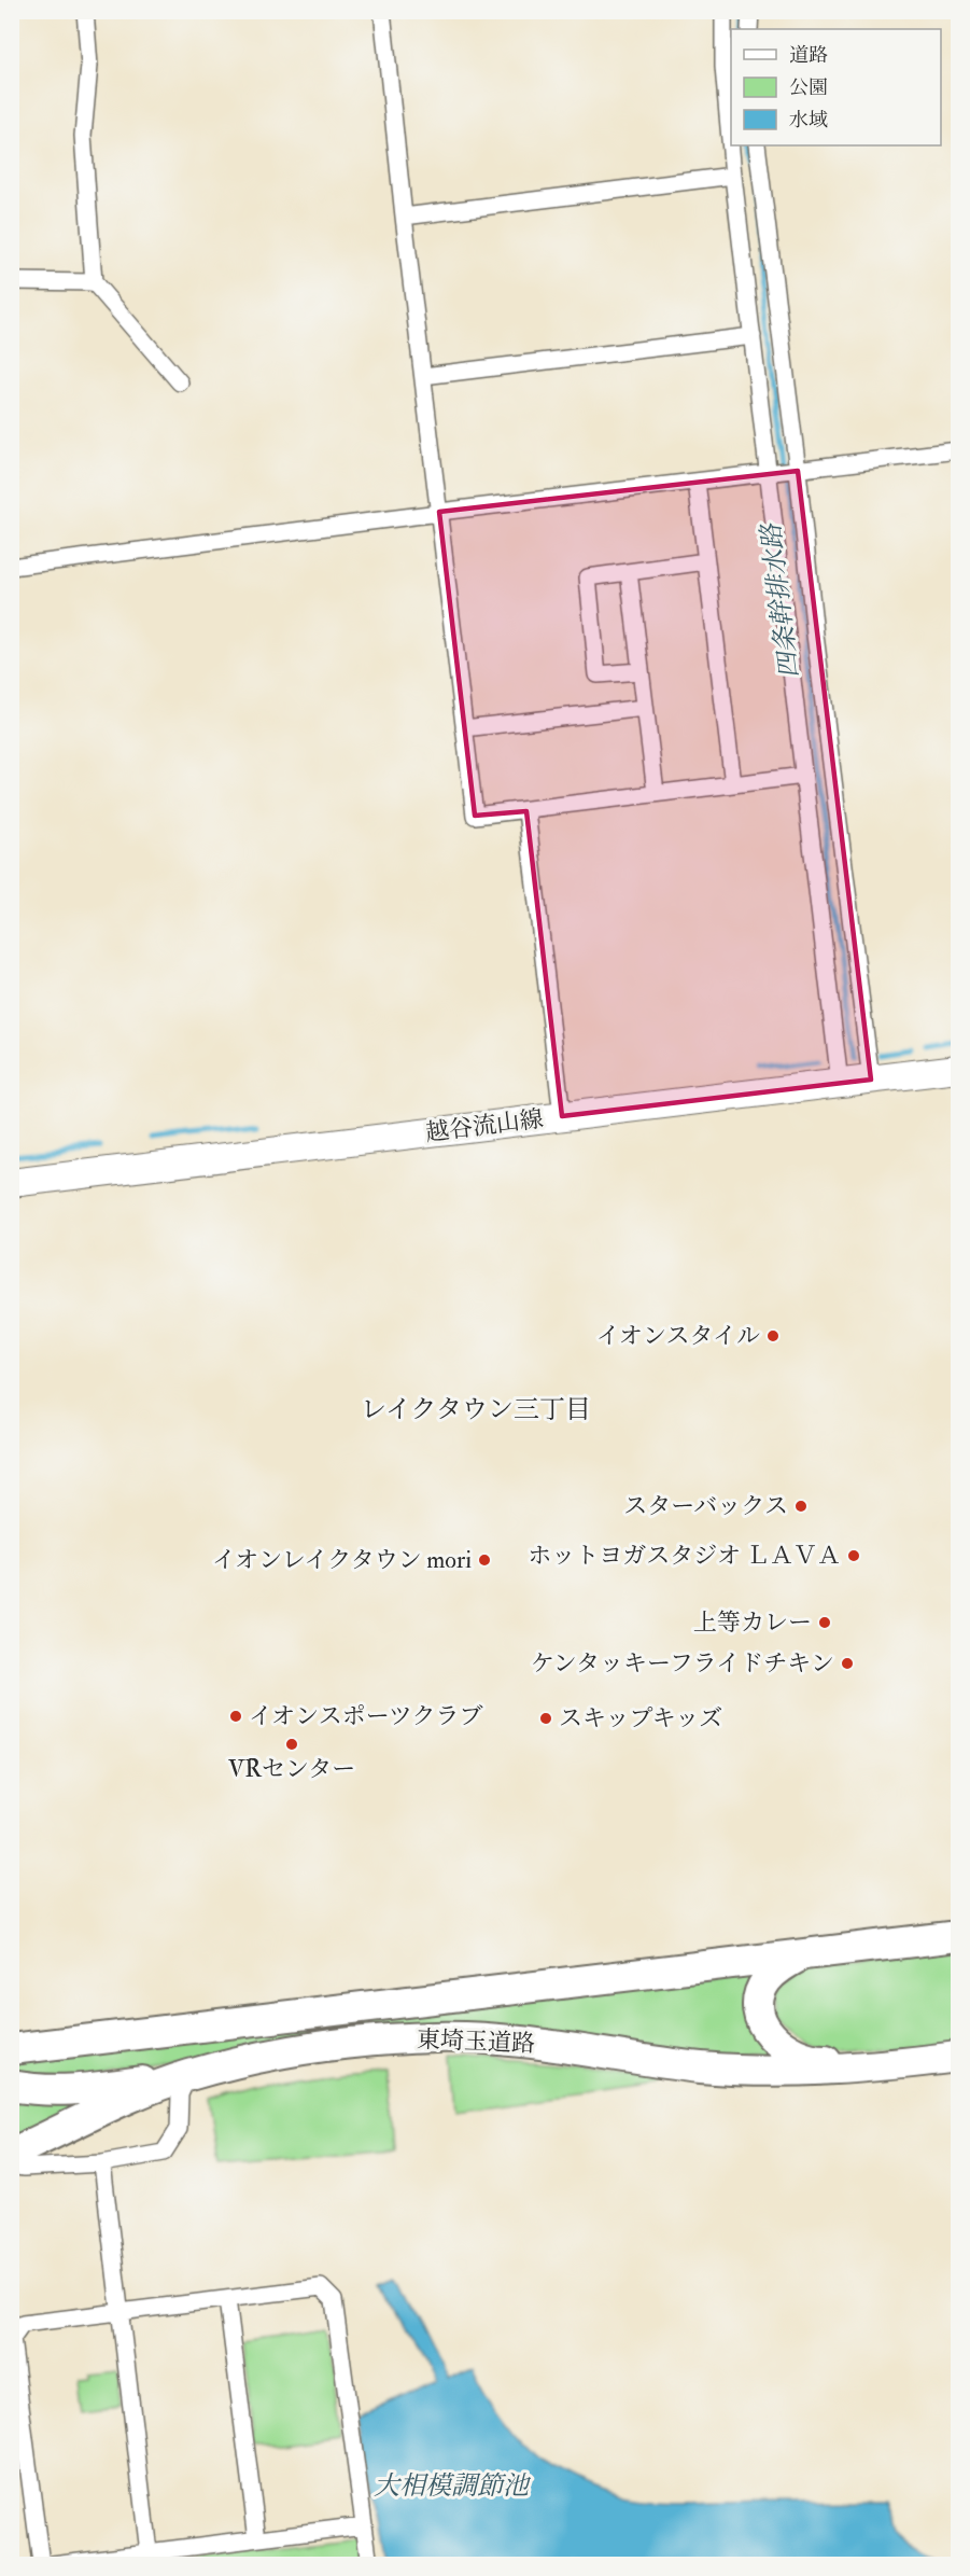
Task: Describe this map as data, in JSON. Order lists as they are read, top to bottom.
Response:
{
  "streets": {
    "highway": ["東埼玉道路"],
    "main road": ["越谷流山線"]
  },
  "districts": ["レイクタウン三丁目"],
  "water": ["四条幹排水路", "大相模調節池"],
  "places": [
    "イオンスタイル",
    "スターバックス",
    "ホットヨガスタジオ ＬＡＶＡ",
    "イオンレイクタウン mori",
    "上等カレー",
    "ケンタッキーフライドチキン",
    "イオンスポーツクラブ",
    "スキップキッズ",
    "VRセンター"
  ],
  "legend": ["道路", "公園", "水域"]
}
